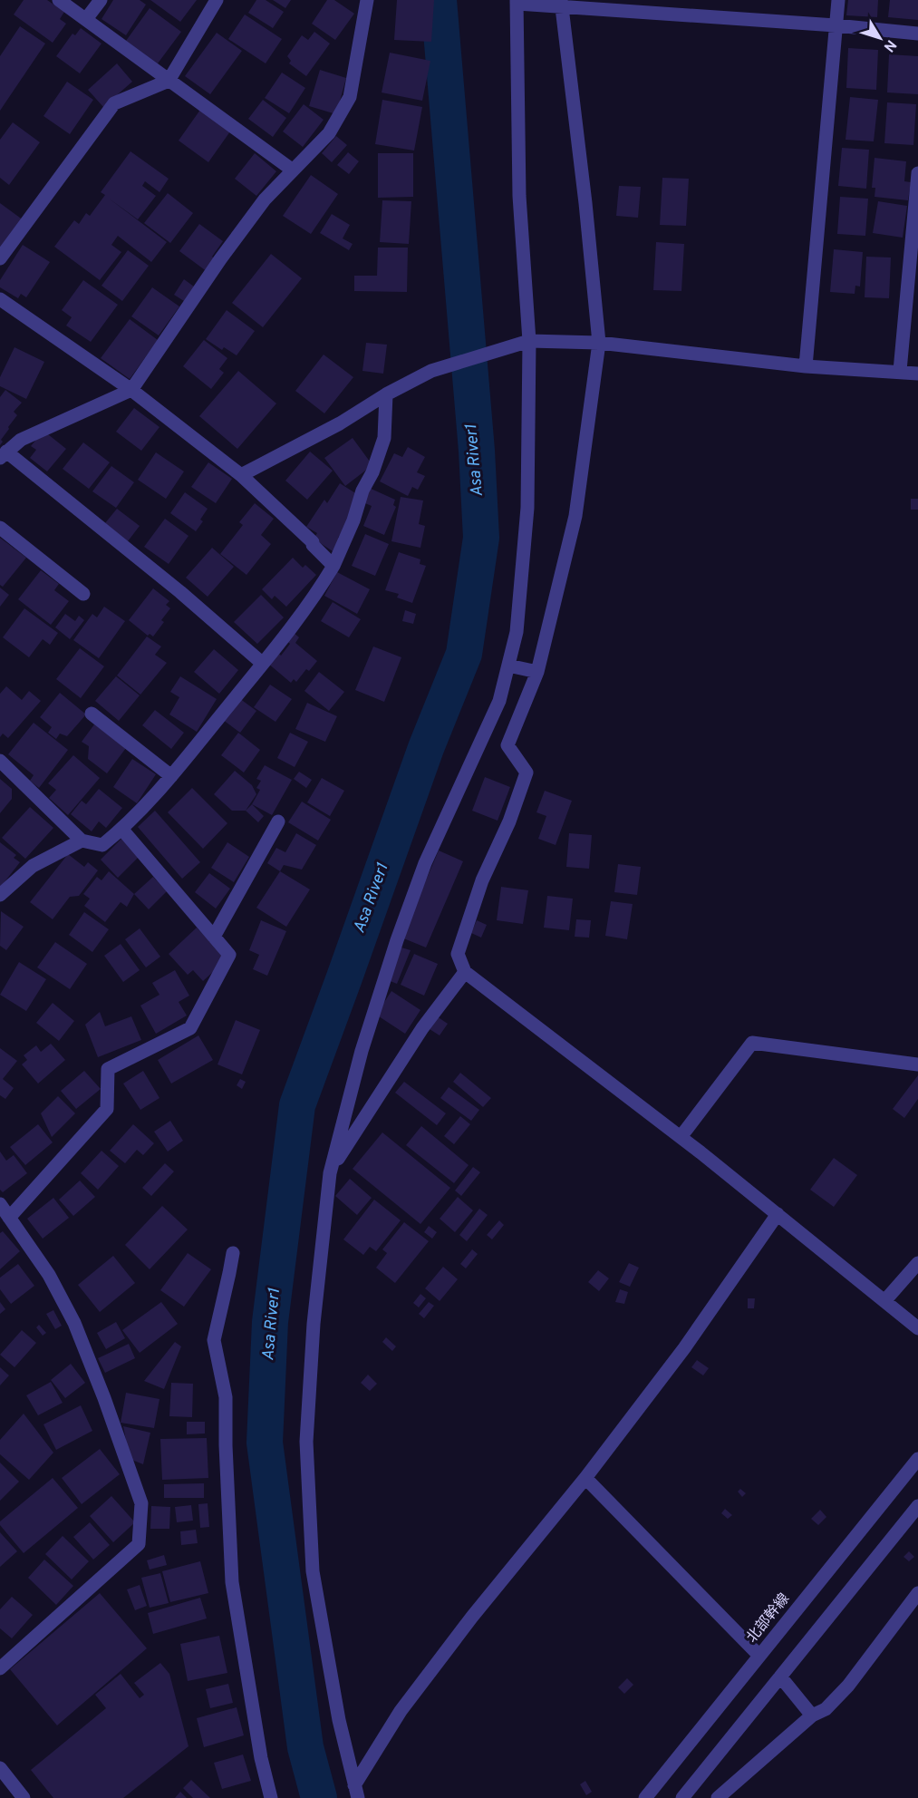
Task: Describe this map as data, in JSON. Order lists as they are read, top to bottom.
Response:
{
  "streets": {
    "street": ["北部幹線"]
  },
  "water": ["Asa River1"],
  "north": "bottom right"
}
